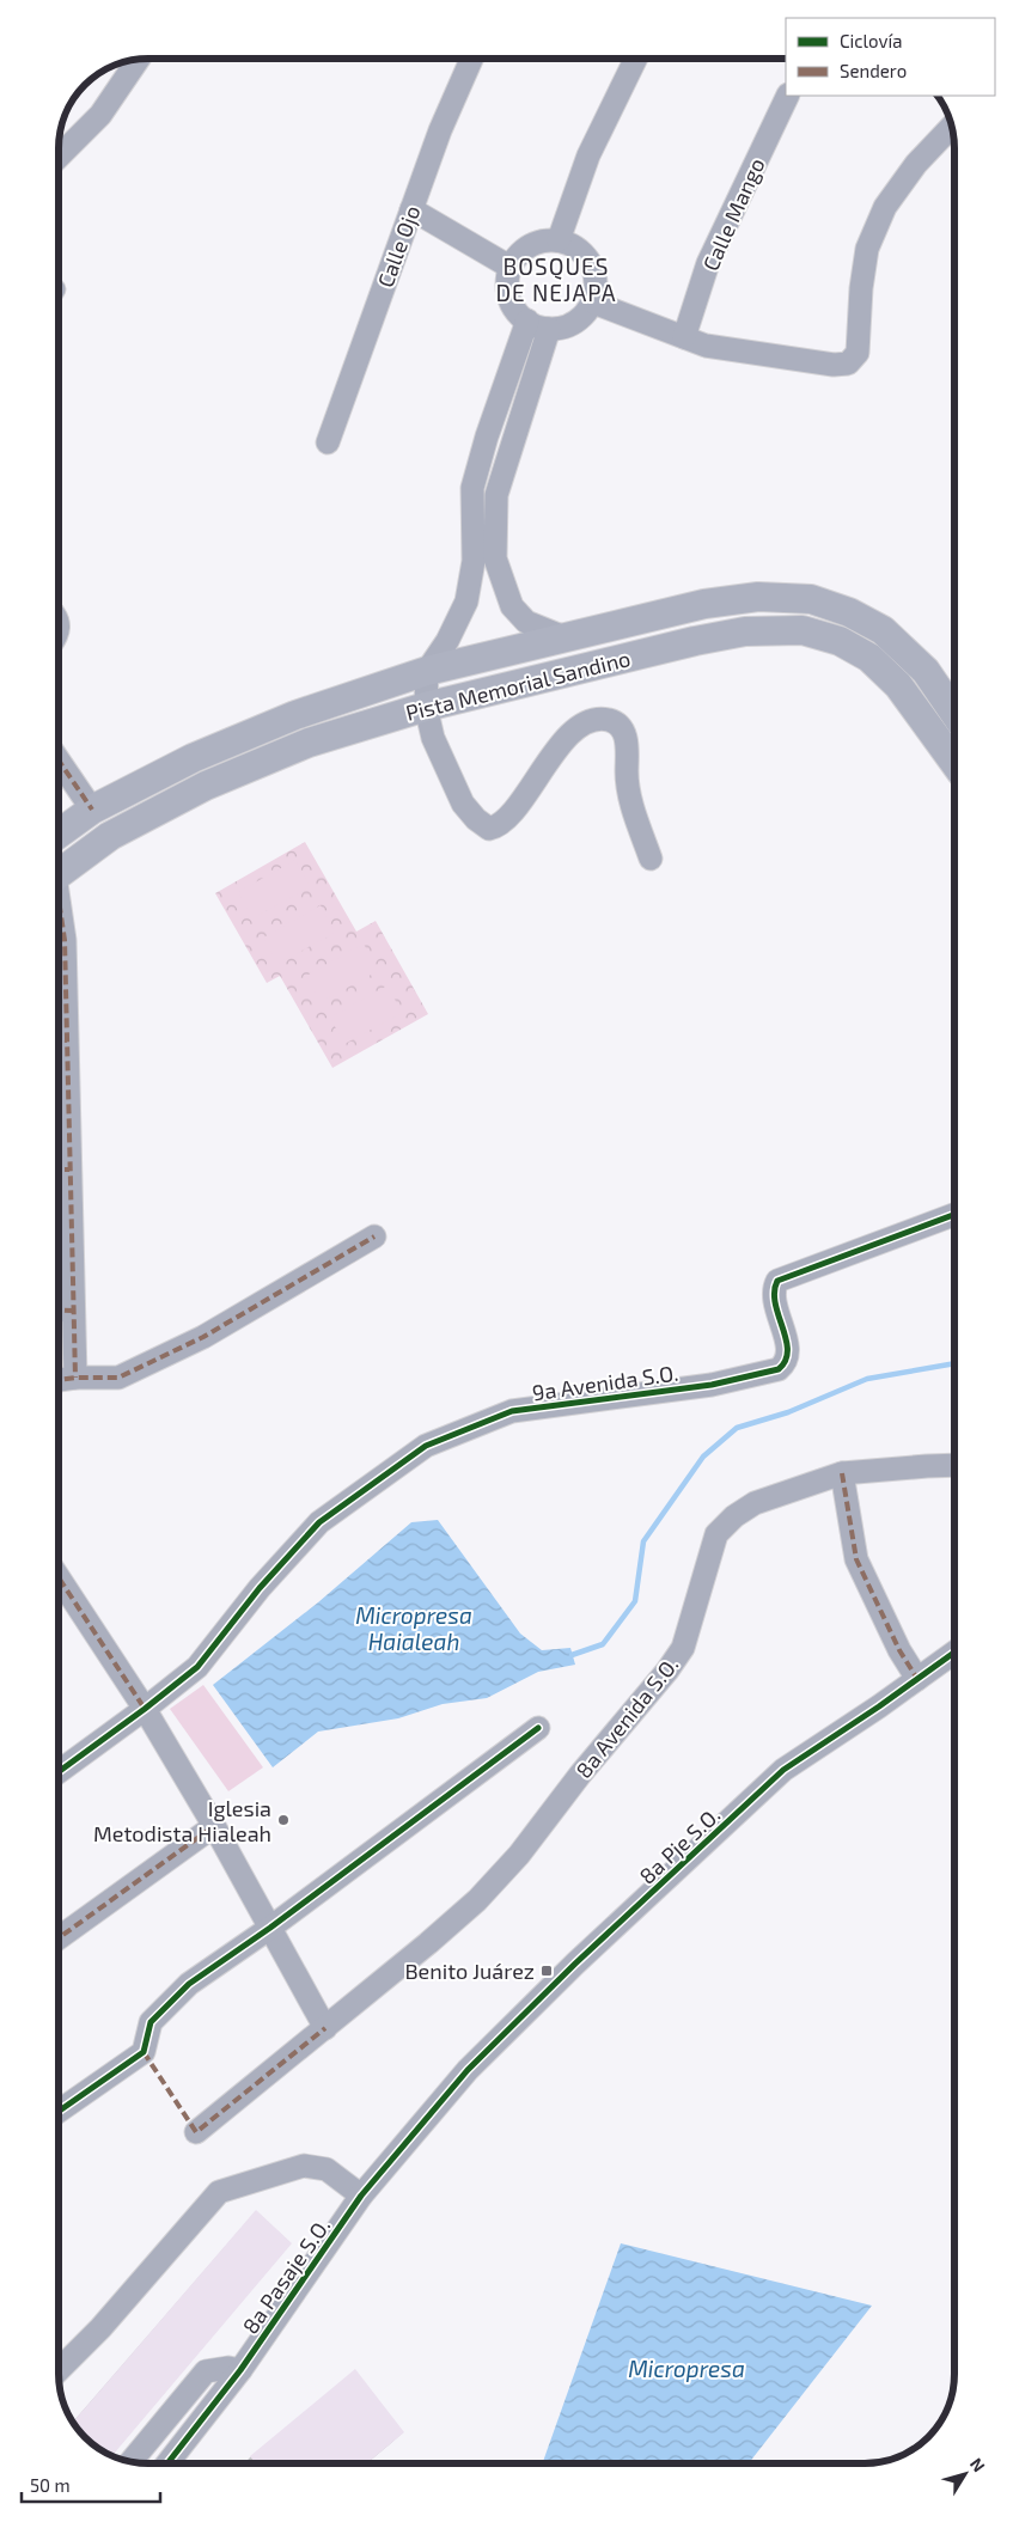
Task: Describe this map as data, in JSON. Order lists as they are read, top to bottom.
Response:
{
  "streets": {
    "main road": ["Pista Memorial Sandino"],
    "street": [
      "Calle Mango",
      "Calle Ojo",
      "9a Avenida S.O.",
      "8a Avenida S.O.",
      "8a Pje S.O.",
      "8a Pasaje S.O."
    ]
  },
  "crossings": [
    ["8a Pje S.O.", "8a Pasaje S.O."]
  ],
  "districts": ["BOSQUES DE NEJAPA"],
  "water": ["Micropresa Haialeah", "Micropresa"],
  "places": {
    "other": ["Iglesia Metodista Hialeah"],
    "transit": ["Benito Juárez"]
  },
  "legend": ["Ciclovía", "Sendero"],
  "scale_bar": "50 m",
  "north": "top right"
}
